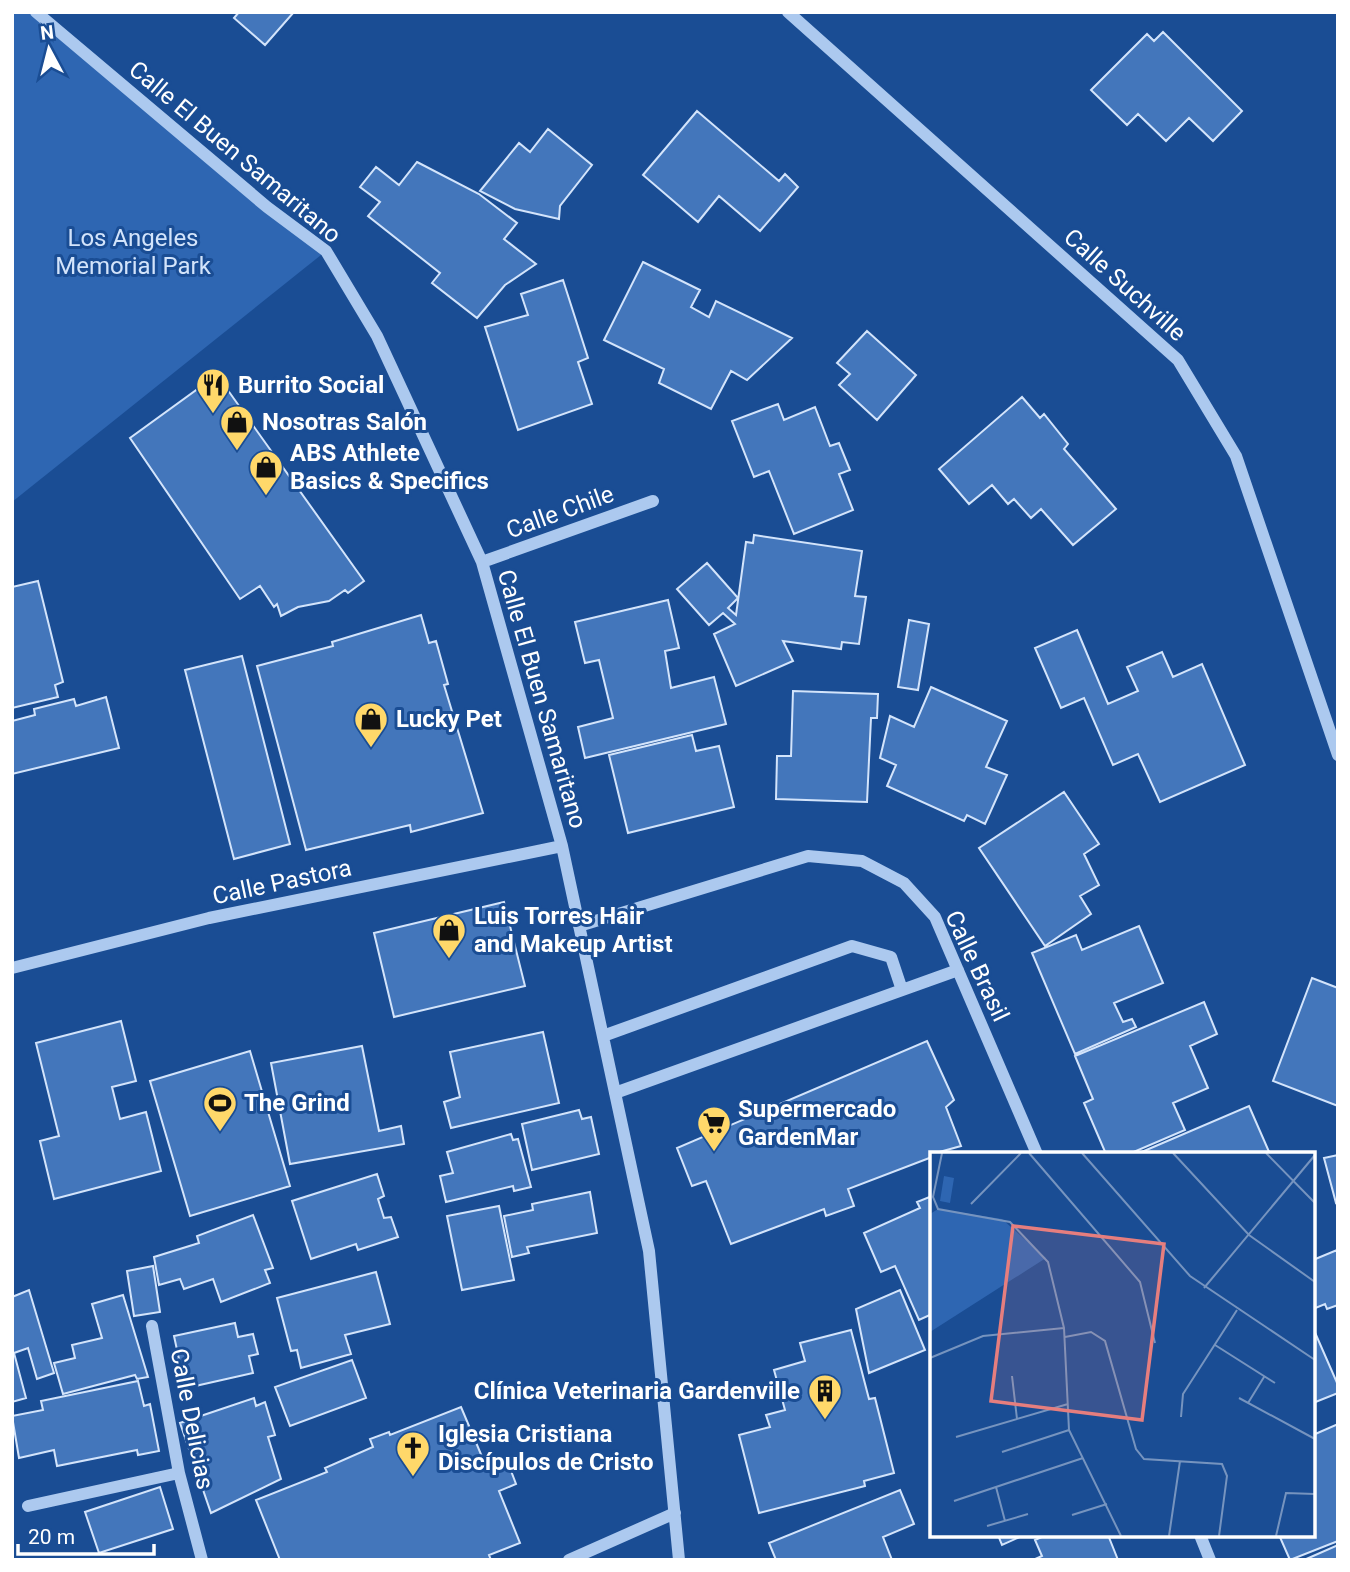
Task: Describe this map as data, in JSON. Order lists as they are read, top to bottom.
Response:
{
  "streets": {
    "street": [
      "Calle El Buen Samaritano",
      "Calle Suchville",
      "Calle Chile",
      "Calle Pastora",
      "Calle Brasil",
      "Calle Delicias"
    ]
  },
  "crossings": [
    ["Calle El Buen Samaritano", "Calle Chile"],
    ["Calle El Buen Samaritano", "Calle Pastora"],
    ["Calle El Buen Samaritano", "Calle Brasil"]
  ],
  "parks": ["Los Angeles Memorial Park"],
  "places": {
    "restaurant": ["Burrito Social"],
    "shop": [
      "Nosotras Salón",
      "ABS Athlete Basics & Specifics",
      "Lucky Pet",
      "Luis Torres Hair and Makeup Artist"
    ],
    "sports": ["The Grind"],
    "supermarket": ["Supermercado GardenMar"],
    "building": ["Clínica Veterinaria Gardenville"],
    "church": ["Iglesia Cristiana Discípulos de Cristo"]
  },
  "scale_bar": "20 m",
  "north": "top"
}
